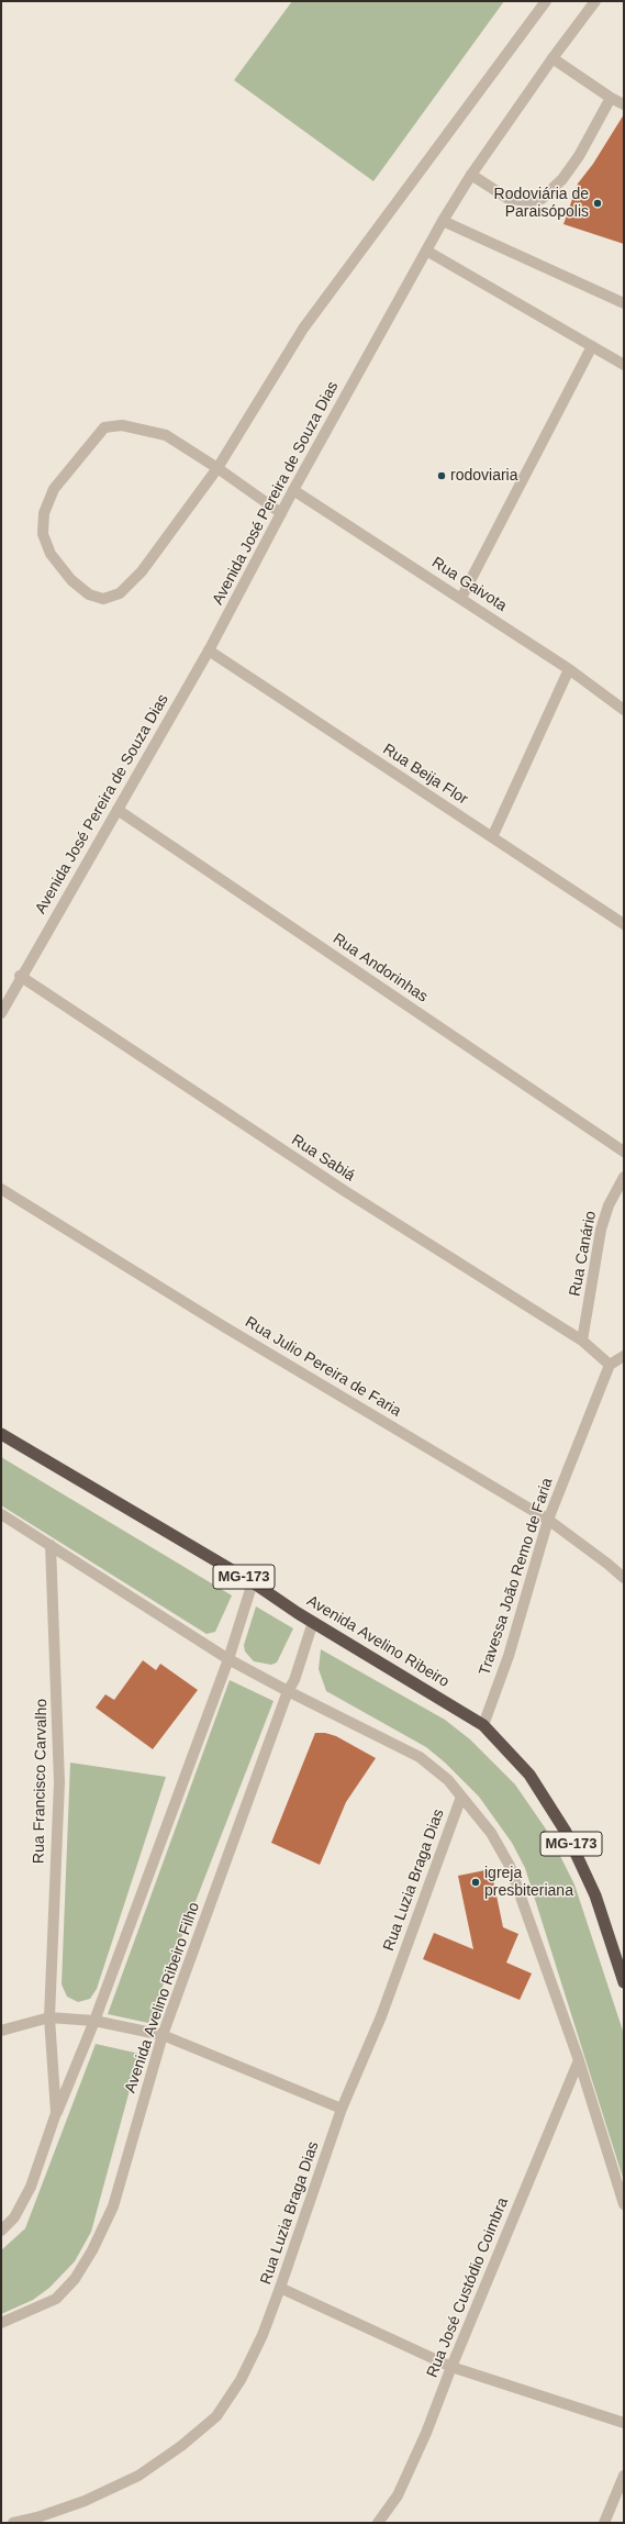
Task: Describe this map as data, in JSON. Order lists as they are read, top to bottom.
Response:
{
  "streets": {
    "highway": ["MG-173", "Avenida Avelino Ribeiro"],
    "street": [
      "Avenida José Pereira de Souza Dias",
      "Rua Gaivota",
      "Rua Beija Flor",
      "Rua Andorinhas",
      "Rua Sabiá",
      "Rua Canário",
      "Rua Julio Pereira de Faria",
      "Travessa João Remo de Faria",
      "Rua Francisco Carvalho",
      "Rua Luzia Braga Dias",
      "Avenida Avelino Ribeiro Filho",
      "Rua José Custódio Coimbra"
    ]
  },
  "crossings": [
    ["Avenida José Pereira de Souza Dias", "Rua Gaivota"],
    ["Avenida José Pereira de Souza Dias", "Rua Beija Flor"],
    ["Avenida José Pereira de Souza Dias", "Rua Andorinhas"],
    ["Avenida José Pereira de Souza Dias", "Rua Sabiá"],
    ["Rua Sabiá", "Rua Canário"],
    ["Rua Sabiá", "Travessa João Remo de Faria"],
    ["Rua Julio Pereira de Faria", "Travessa João Remo de Faria"],
    ["Travessa João Remo de Faria", "Avenida Avelino Ribeiro"],
    ["Avenida Avelino Ribeiro", "Avenida Avelino Ribeiro Filho"]
  ],
  "places": ["Rodoviária de Paraisópolis", "rodoviaria", "igreja presbiteriana"]
}
